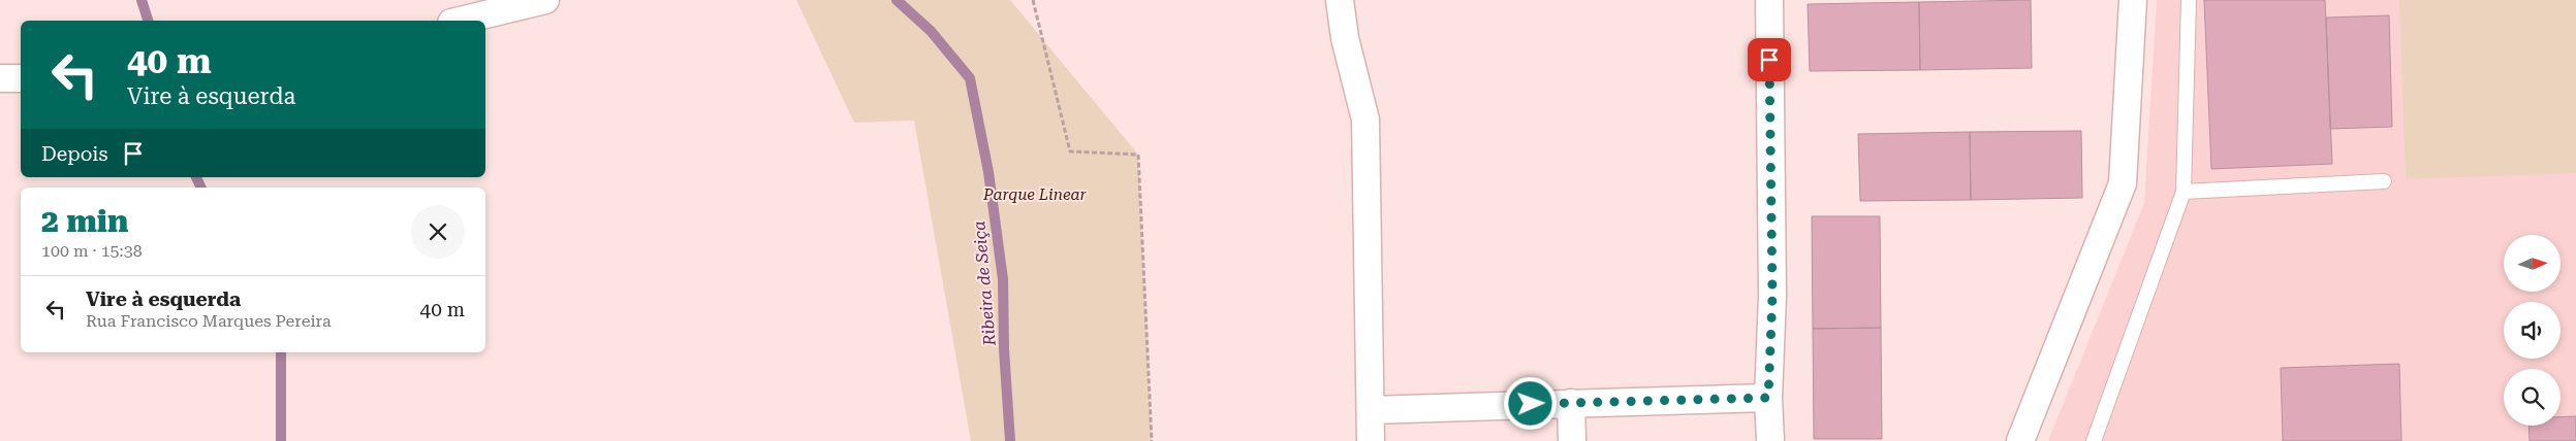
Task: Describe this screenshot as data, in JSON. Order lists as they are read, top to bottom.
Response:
{
  "water": ["Ribeira de Seiça"],
  "parks": ["Parque Linear"],
  "north": "right",
  "page": {
    "turn": ["40 m", "Vire à esquerda"],
    "then": "Depois",
    "heading": ["2 min", "100 m · 15:38"],
    "list": [
      {
        "name": "Vire à esquerda",
        "note": "Rua Francisco Marques Pereira",
        "value": "40 m"
      }
    ]
  }
}
